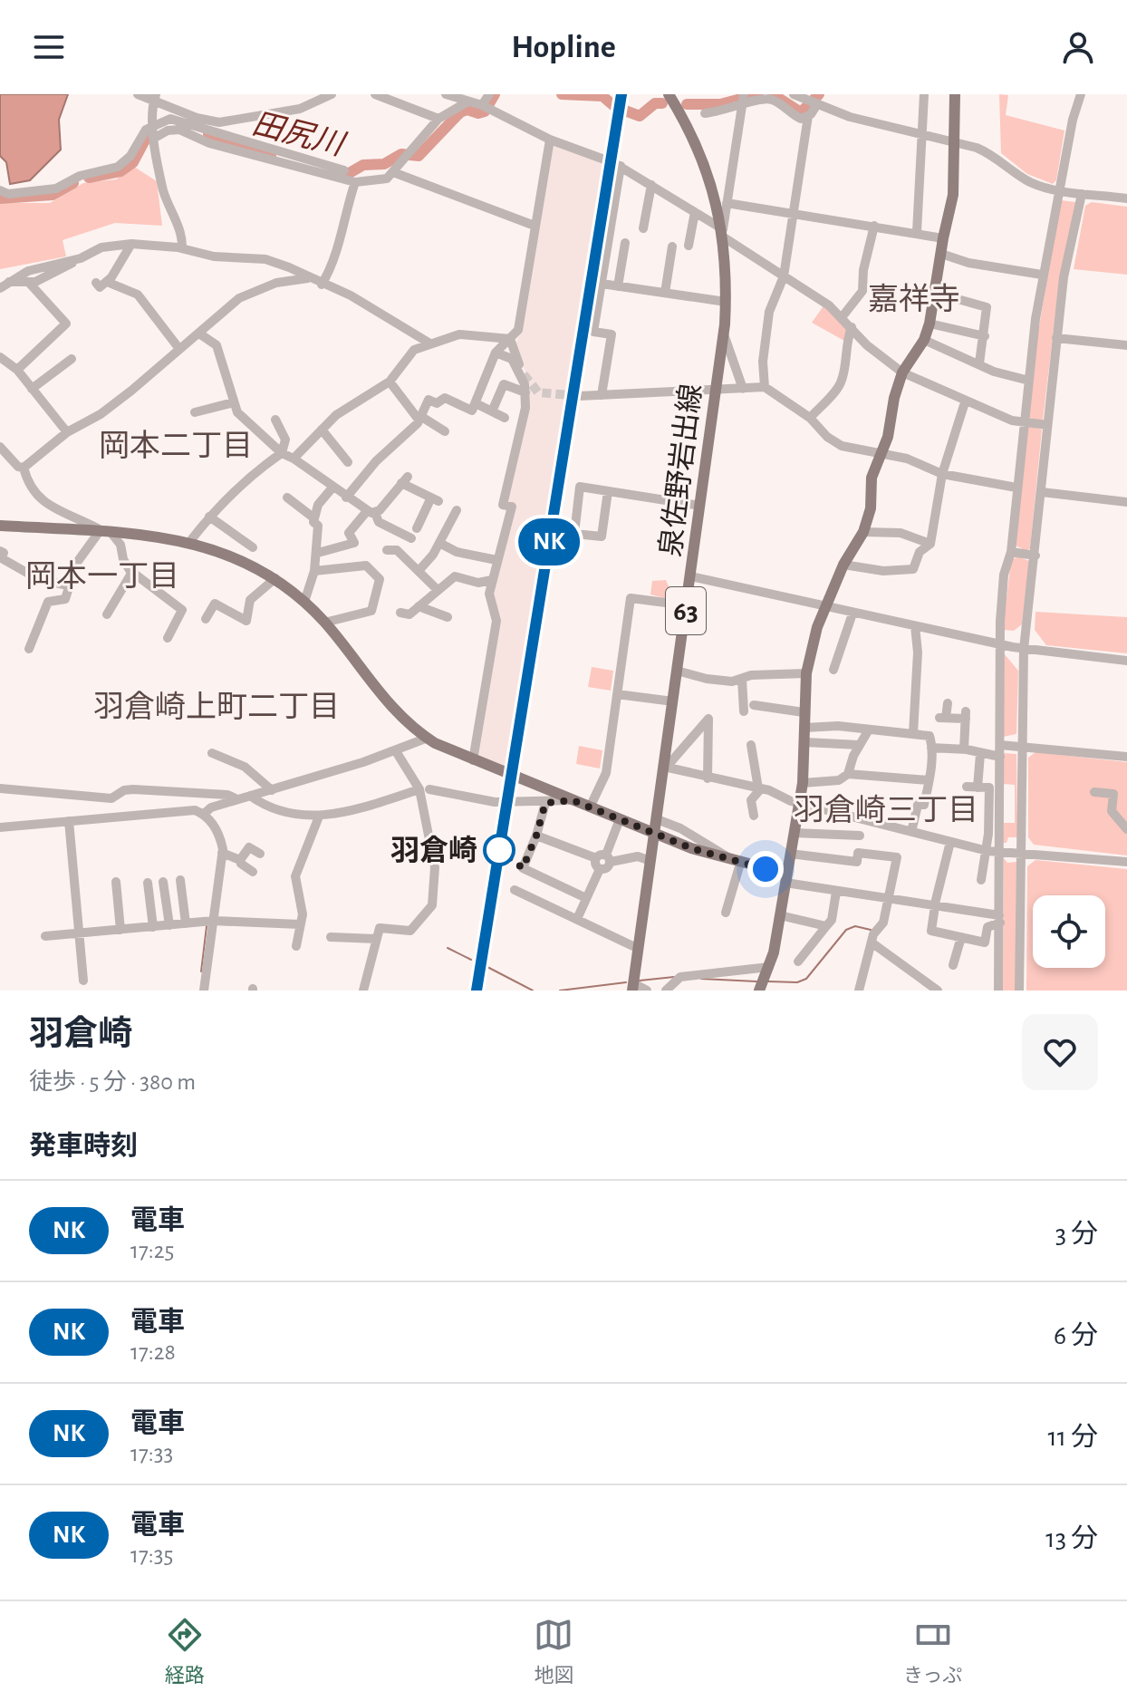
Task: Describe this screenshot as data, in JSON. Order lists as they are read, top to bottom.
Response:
{
  "streets": {
    "main road": ["泉佐野岩出線", "63"]
  },
  "districts": [
    "嘉祥寺",
    "岡本二丁目",
    "岡本一丁目",
    "羽倉崎上町二丁目",
    "羽倉崎三丁目"
  ],
  "water": ["田尻川"],
  "places": ["羽倉崎"],
  "page": {
    "header": "Hopline",
    "on_map": "NK",
    "heading": [
      ["羽倉崎", "徒歩 · 5 分 · 380 m"],
      "発車時刻"
    ],
    "list": [
      {
        "mark": "NK",
        "name": "電車",
        "note": "17:25",
        "value": "3 分"
      },
      {
        "mark": "NK",
        "name": "電車",
        "note": "17:28",
        "value": "6 分"
      },
      {
        "mark": "NK",
        "name": "電車",
        "note": "17:33",
        "value": "11 分"
      },
      {
        "mark": "NK",
        "name": "電車",
        "note": "17:35",
        "value": "13 分"
      }
    ],
    "tabs": ["経路", "地図", "きっぷ"]
  }
}
